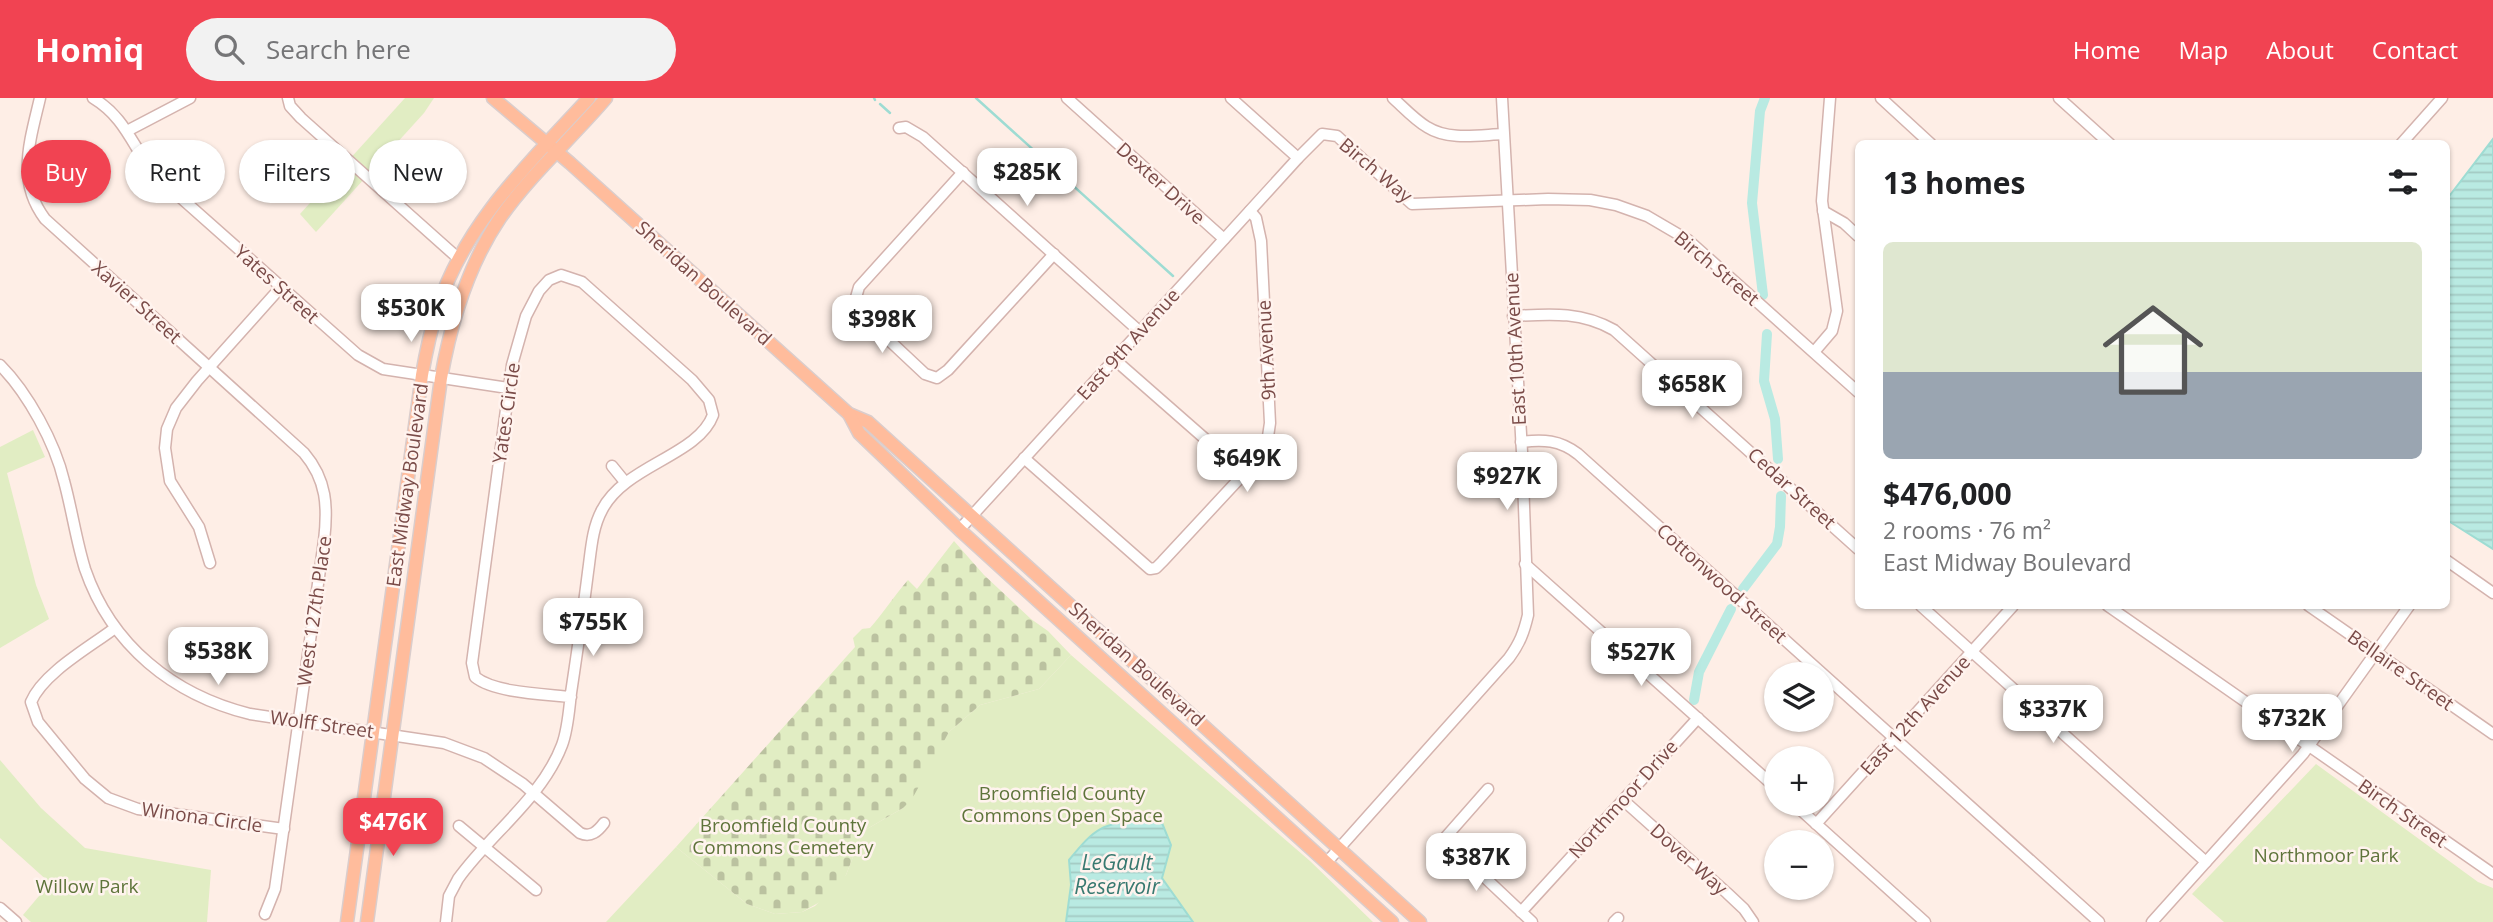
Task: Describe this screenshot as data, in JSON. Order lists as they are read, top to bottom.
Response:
{
  "streets": {
    "main road": ["Sheridan Boulevard", "East Midway Boulevard"],
    "street": [
      "Birch Way",
      "Dexter Drive",
      "Birch Street",
      "Yates Street",
      "Xavier Street",
      "East 9th Avenue",
      "East 10th Avenue",
      "9th Avenue",
      "Yates Circle",
      "Cedar Street",
      "Cottonwood Street",
      "West 127th Place",
      "Bellaire Street",
      "East 12th Avenue",
      "Wolff Street",
      "Northmoor Drive",
      "Winona Circle",
      "Dover Way"
    ]
  },
  "crossings": [
    ["Birch Way", "Birch Street"],
    ["Birch Way", "East 9th Avenue"],
    ["Birch Way", "East 10th Avenue"],
    ["Dexter Drive", "East 9th Avenue"],
    ["Birch Street", "East 10th Avenue"],
    ["Sheridan Boulevard", "East 9th Avenue"],
    ["Sheridan Boulevard", "East 10th Avenue"],
    ["Sheridan Boulevard", "East Midway Boulevard"],
    ["Yates Street", "Yates Circle"],
    ["Yates Street", "East Midway Boulevard"],
    ["Xavier Street", "West 127th Place"],
    ["East 9th Avenue", "9th Avenue"],
    ["East 10th Avenue", "Cedar Street"],
    ["East 10th Avenue", "Cottonwood Street"],
    ["East Midway Boulevard", "Wolff Street"],
    ["Cottonwood Street", "East 12th Avenue"],
    ["West 127th Place", "Wolff Street"],
    ["West 127th Place", "Winona Circle"],
    ["Wolff Street", "Winona Circle"],
    ["Northmoor Drive", "Dover Way"]
  ],
  "water": ["LeGault Reservoir"],
  "parks": [
    "Broomfield County Commons Open Space",
    "Broomfield County Commons Cemetery",
    "Northmoor Park",
    "Willow Park"
  ],
  "page": {
    "header": "Homiq",
    "search": "Search here",
    "nav": [
      "Home",
      "Map",
      "About",
      "Contact"
    ],
    "chip": [
      "Buy",
      "Rent",
      "Filters",
      "New"
    ],
    "heading": "13 homes",
    "price": [
      "$285K",
      "$530K",
      "$398K",
      "$658K",
      "$649K",
      "$927K",
      "$755K",
      "$538K",
      "$527K",
      "$337K",
      "$732K",
      "$476K",
      "$387K"
    ],
    "list": [
      {
        "name": "$476,000",
        "note": "2 rooms · 76 m² · East Midway Boulevard"
      }
    ],
    "map_buttons": ["+", "−"]
  }
}
